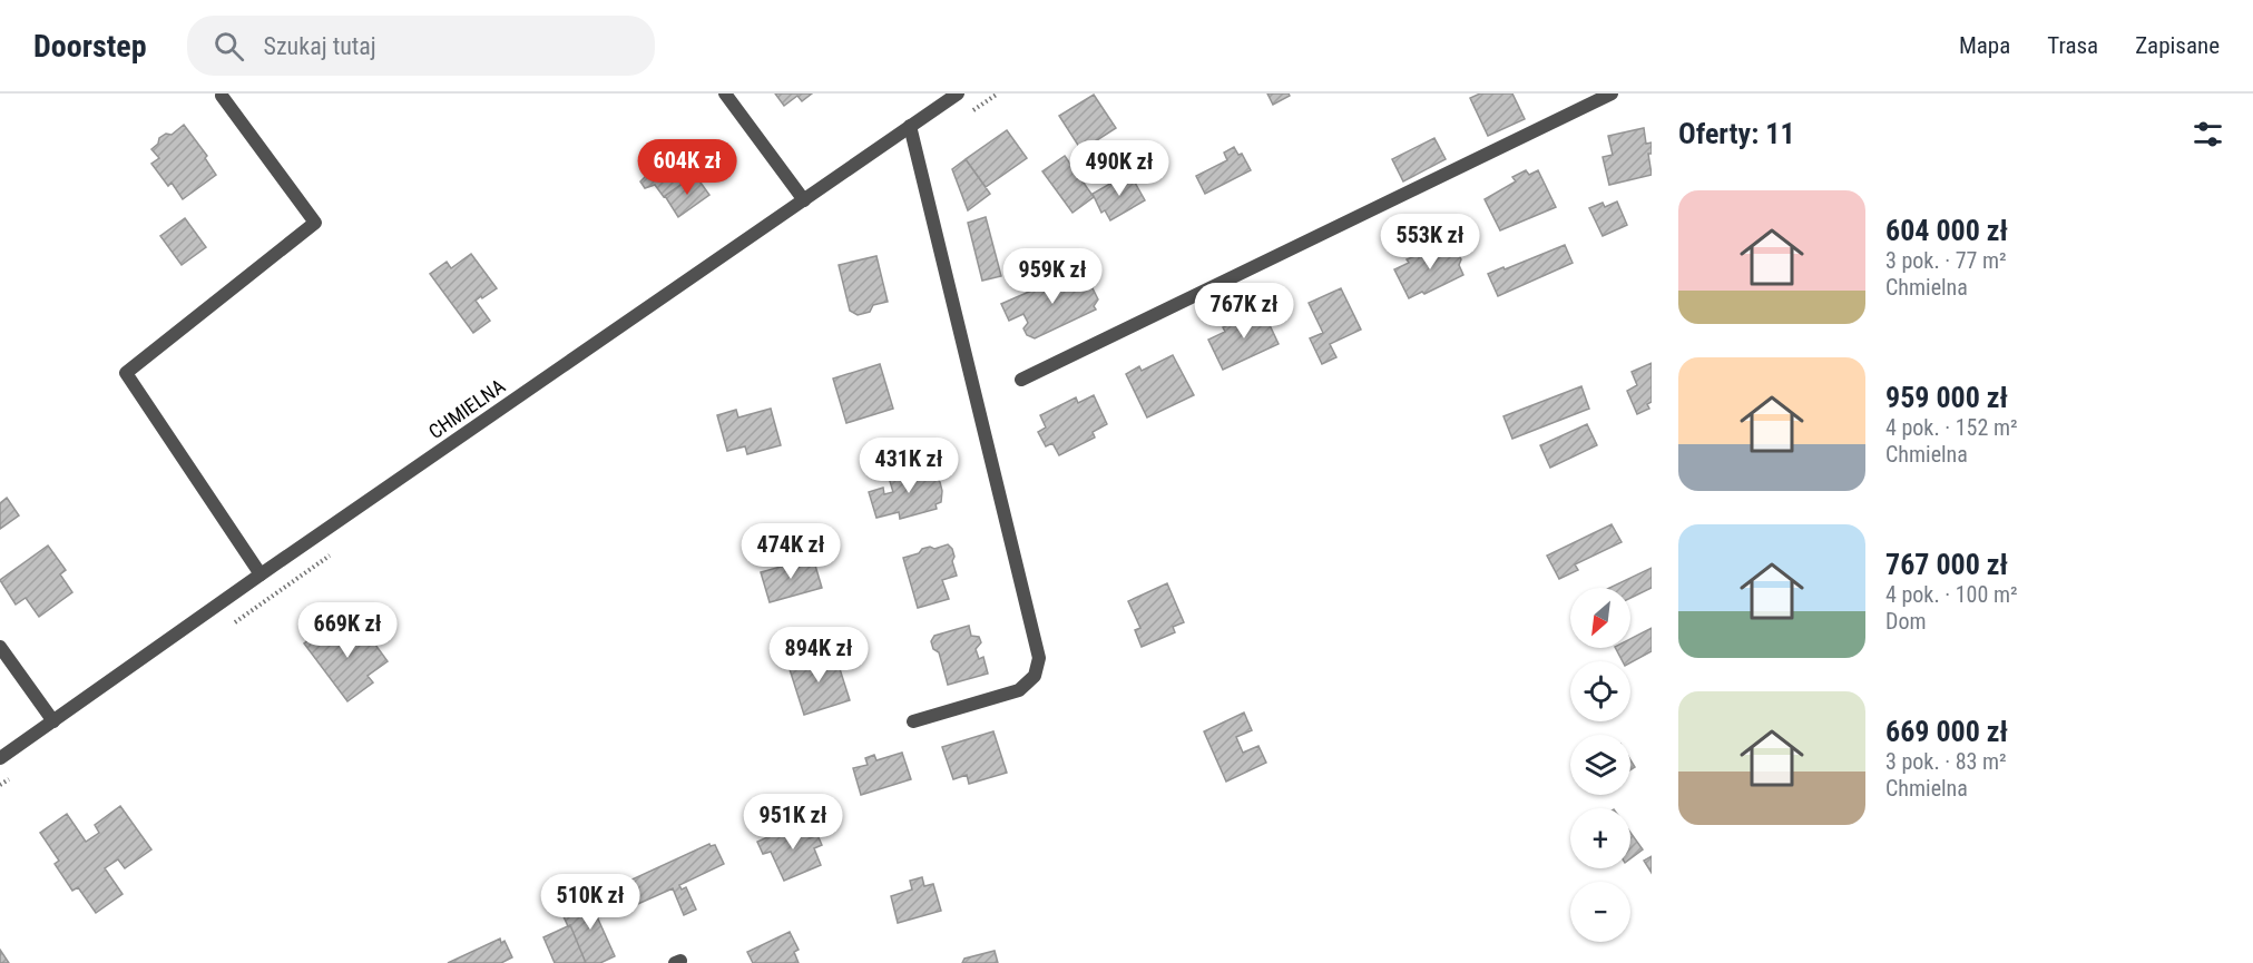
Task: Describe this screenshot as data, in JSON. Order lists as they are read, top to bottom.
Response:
{
  "streets": {
    "street": ["CHMIELNA"]
  },
  "north": "bottom left",
  "page": {
    "header": "Doorstep",
    "search": "Szukaj tutaj",
    "nav": ["Mapa", "Trasa", "Zapisane"],
    "heading": "Oferty: 11",
    "price": [
      "604K zł",
      "490K zł",
      "553K zł",
      "959K zł",
      "767K zł",
      "431K zł",
      "474K zł",
      "669K zł",
      "894K zł",
      "951K zł",
      "510K zł"
    ],
    "list": [
      {
        "name": "604 000 zł",
        "note": "3 pok. · 77 m² · Chmielna"
      },
      {
        "name": "959 000 zł",
        "note": "4 pok. · 152 m² · Chmielna"
      },
      {
        "name": "767 000 zł",
        "note": "4 pok. · 100 m² · Dom"
      },
      {
        "name": "669 000 zł",
        "note": "3 pok. · 83 m² · Chmielna"
      }
    ],
    "map_buttons": ["+", "−"]
  }
}
